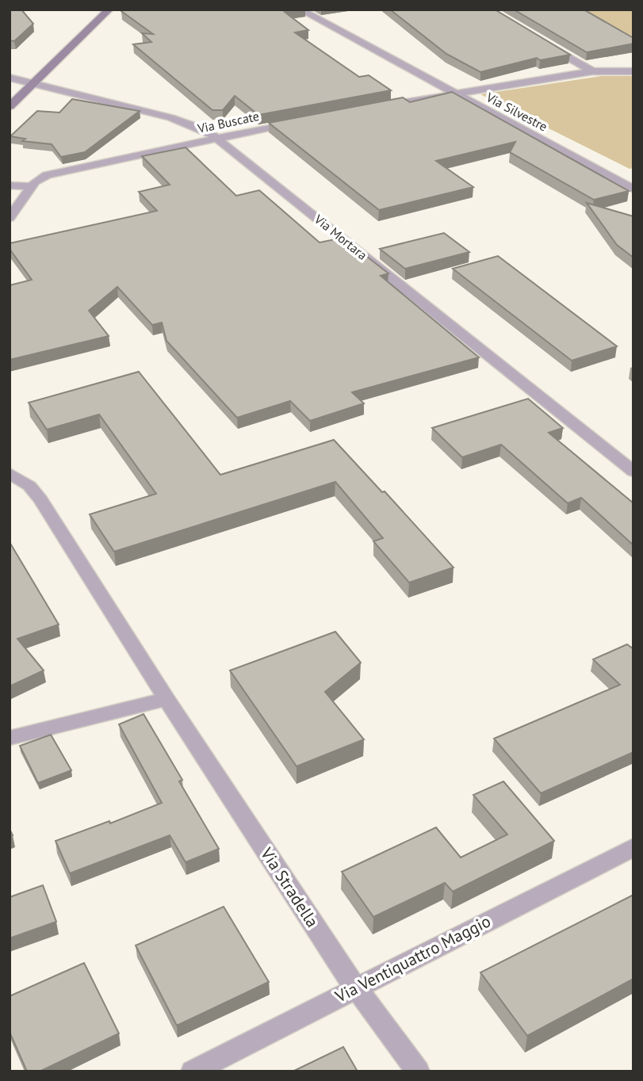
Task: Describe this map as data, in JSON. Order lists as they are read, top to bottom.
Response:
{
  "streets": {
    "street": [
      "Via Silvestre",
      "Via Buscate",
      "Via Mortara",
      "Via Stradella",
      "Via Ventiquattro Maggio"
    ]
  },
  "crossings": [
    ["Via Buscate", "Via Mortara"],
    ["Via Stradella", "Via Ventiquattro Maggio"]
  ]
}
